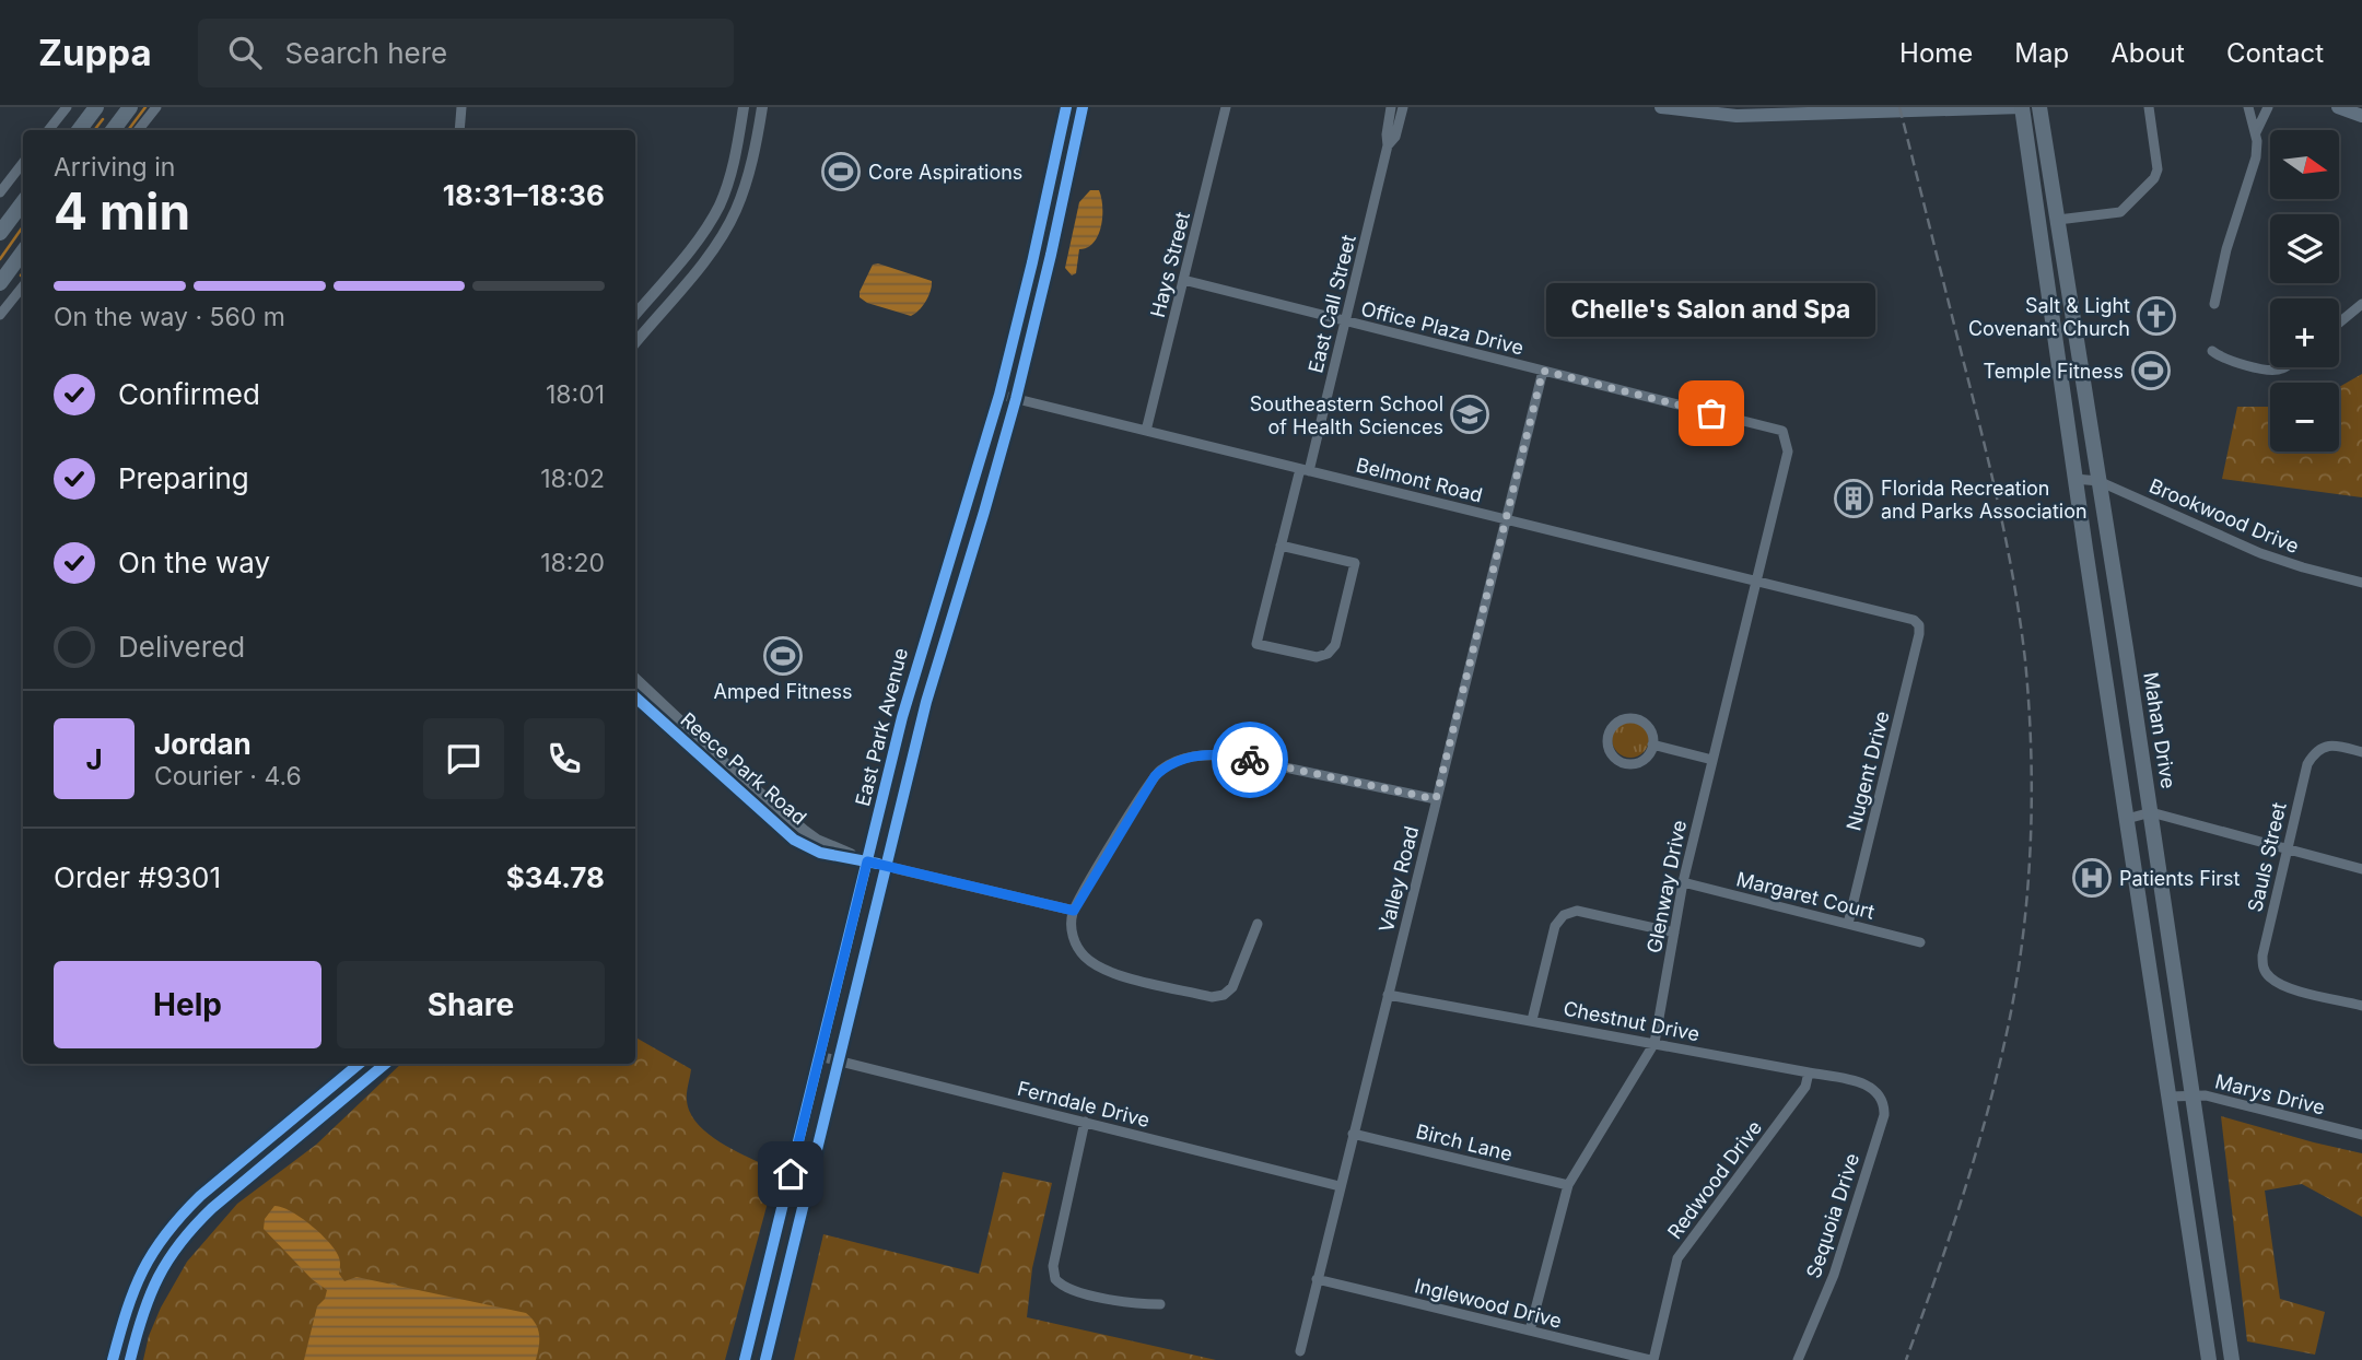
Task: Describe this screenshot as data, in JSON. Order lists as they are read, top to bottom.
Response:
{
  "streets": {
    "main road": ["East Park Avenue", "Mahan Drive"],
    "street": [
      "Hays Street",
      "East Call Street",
      "Office Plaza Drive",
      "Belmont Road",
      "Brookwood Drive",
      "Reece Park Road",
      "Nugent Drive",
      "Sauls Street",
      "Valley Road",
      "Glenway Drive",
      "Margaret Court",
      "Chestnut Drive",
      "Marys Drive",
      "Ferndale Drive",
      "Birch Lane",
      "Redwood Drive",
      "Sequoia Drive",
      "Inglewood Drive"
    ]
  },
  "crossings": [
    ["Hays Street", "Office Plaza Drive"],
    ["Hays Street", "Belmont Road"],
    ["East Call Street", "Office Plaza Drive"],
    ["East Call Street", "Belmont Road"],
    ["Office Plaza Drive", "Valley Road"],
    ["Office Plaza Drive", "Glenway Drive"],
    ["Belmont Road", "East Park Avenue"],
    ["Belmont Road", "Nugent Drive"],
    ["Belmont Road", "Valley Road"],
    ["Belmont Road", "Glenway Drive"],
    ["Brookwood Drive", "Mahan Drive"],
    ["East Park Avenue", "Reece Park Road"],
    ["East Park Avenue", "Ferndale Drive"],
    ["Mahan Drive", "Marys Drive"],
    ["Nugent Drive", "Margaret Court"],
    ["Valley Road", "Chestnut Drive"],
    ["Valley Road", "Ferndale Drive"],
    ["Valley Road", "Birch Lane"],
    ["Valley Road", "Inglewood Drive"],
    ["Glenway Drive", "Margaret Court"],
    ["Glenway Drive", "Chestnut Drive"],
    ["Glenway Drive", "Birch Lane"],
    ["Glenway Drive", "Inglewood Drive"],
    ["Chestnut Drive", "Redwood Drive"],
    ["Chestnut Drive", "Sequoia Drive"],
    ["Redwood Drive", "Inglewood Drive"]
  ],
  "places": {
    "sports": ["Core Aspirations", "Temple Fitness", "Amped Fitness"],
    "church": ["Salt & Light Covenant Church"],
    "other": ["Chelle's Salon and Spa"],
    "school or university": ["Southeastern School of Health Sciences"],
    "building": ["Florida Recreation and Parks Association"],
    "hospital": ["Patients First"]
  },
  "north": "right",
  "page": {
    "header": "Zuppa",
    "search": "Search here",
    "nav": [
      "Home",
      "Map",
      "About",
      "Contact"
    ],
    "map_buttons": ["+", "−"],
    "heading": ["4 min", "Arriving in", "18:31–18:36"],
    "panel": [
      "Jordan",
      "Courier · 4.6",
      "Order #9301",
      "$34.78"
    ],
    "bar": "On the way · 560 m",
    "bubble": "Chelle's Salon and Spa",
    "list": [
      ["Confirmed", "18:01"],
      ["Preparing", "18:02"],
      ["On the way", "18:20"],
      "Delivered"
    ],
    "round": "J",
    "buttons": ["Help", "Share"]
  }
}
